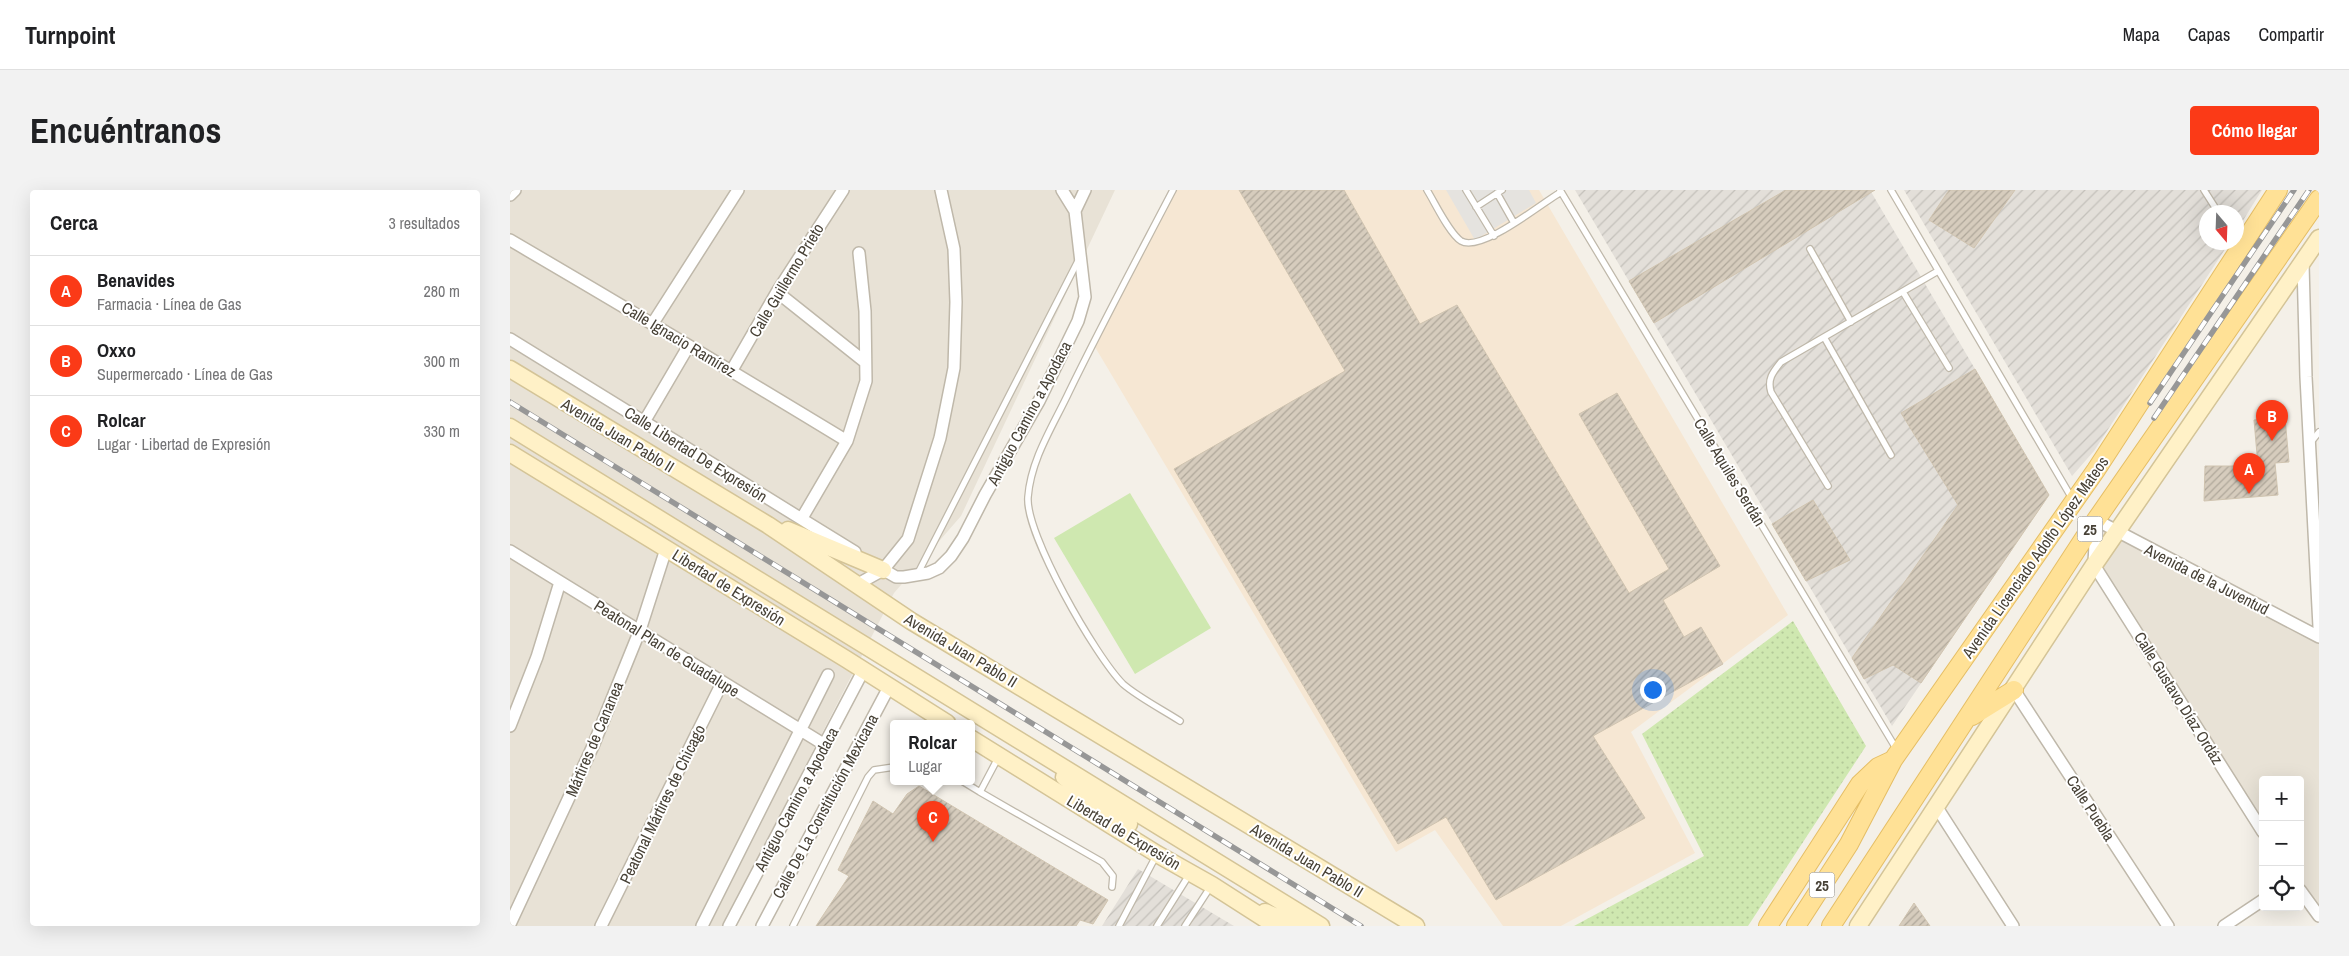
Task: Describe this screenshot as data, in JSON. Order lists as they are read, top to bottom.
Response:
{
  "streets": {
    "main road": [
      "Avenida Juan Pablo II",
      "25",
      "Avenida Licenciado Adolfo López Mateos",
      "Libertad de Expresión"
    ],
    "street": [
      "Calle Guillermo Prieto",
      "Calle Ignacio Ramírez",
      "Antiguo Camino a Apodaca",
      "Calle Libertad De Expresión",
      "Avenida de la Juventud",
      "Peatonal Plan de Guadalupe",
      "Calle Gustavo Díaz Ordáz",
      "Mártires de Cananea",
      "Peatonal Mártires de Chicago",
      "Calle De La Constitución Mexicana",
      "Calle Puebla"
    ],
    "lane": ["Calle Aquiles Serdán"]
  },
  "crossings": [
    ["Calle Guillermo Prieto", "Calle Ignacio Ramírez"],
    ["Antiguo Camino a Apodaca", "Calle Libertad De Expresión"],
    ["Antiguo Camino a Apodaca", "Libertad de Expresión"],
    ["Antiguo Camino a Apodaca", "Peatonal Plan de Guadalupe"],
    ["Calle Aquiles Serdán", "Avenida Licenciado Adolfo López Mateos"],
    ["Avenida Licenciado Adolfo López Mateos", "Avenida de la Juventud"],
    ["Libertad de Expresión", "Mártires de Cananea"],
    ["Libertad de Expresión", "Calle De La Constitución Mexicana"],
    ["Peatonal Plan de Guadalupe", "Mártires de Cananea"],
    ["Peatonal Plan de Guadalupe", "Peatonal Mártires de Chicago"]
  ],
  "north": "bottom",
  "page": {
    "header": "Turnpoint",
    "nav": ["Mapa", "Capas", "Compartir"],
    "buttons": "Cómo llegar",
    "title": "Encuéntranos",
    "heading": ["Cerca", "3 resultados"],
    "list": [
      {
        "mark": "A",
        "name": "Benavides",
        "note": "Farmacia · Línea de Gas",
        "value": "280 m"
      },
      {
        "mark": "B",
        "name": "Oxxo",
        "note": "Supermercado · Línea de Gas",
        "value": "300 m"
      },
      {
        "mark": "C",
        "name": "Rolcar",
        "note": "Lugar · Libertad de Expresión",
        "value": "330 m"
      }
    ],
    "pins": ["B", "A", "C"],
    "popup": ["Rolcar", "Lugar"],
    "map_buttons": ["+", "−"]
  }
}
